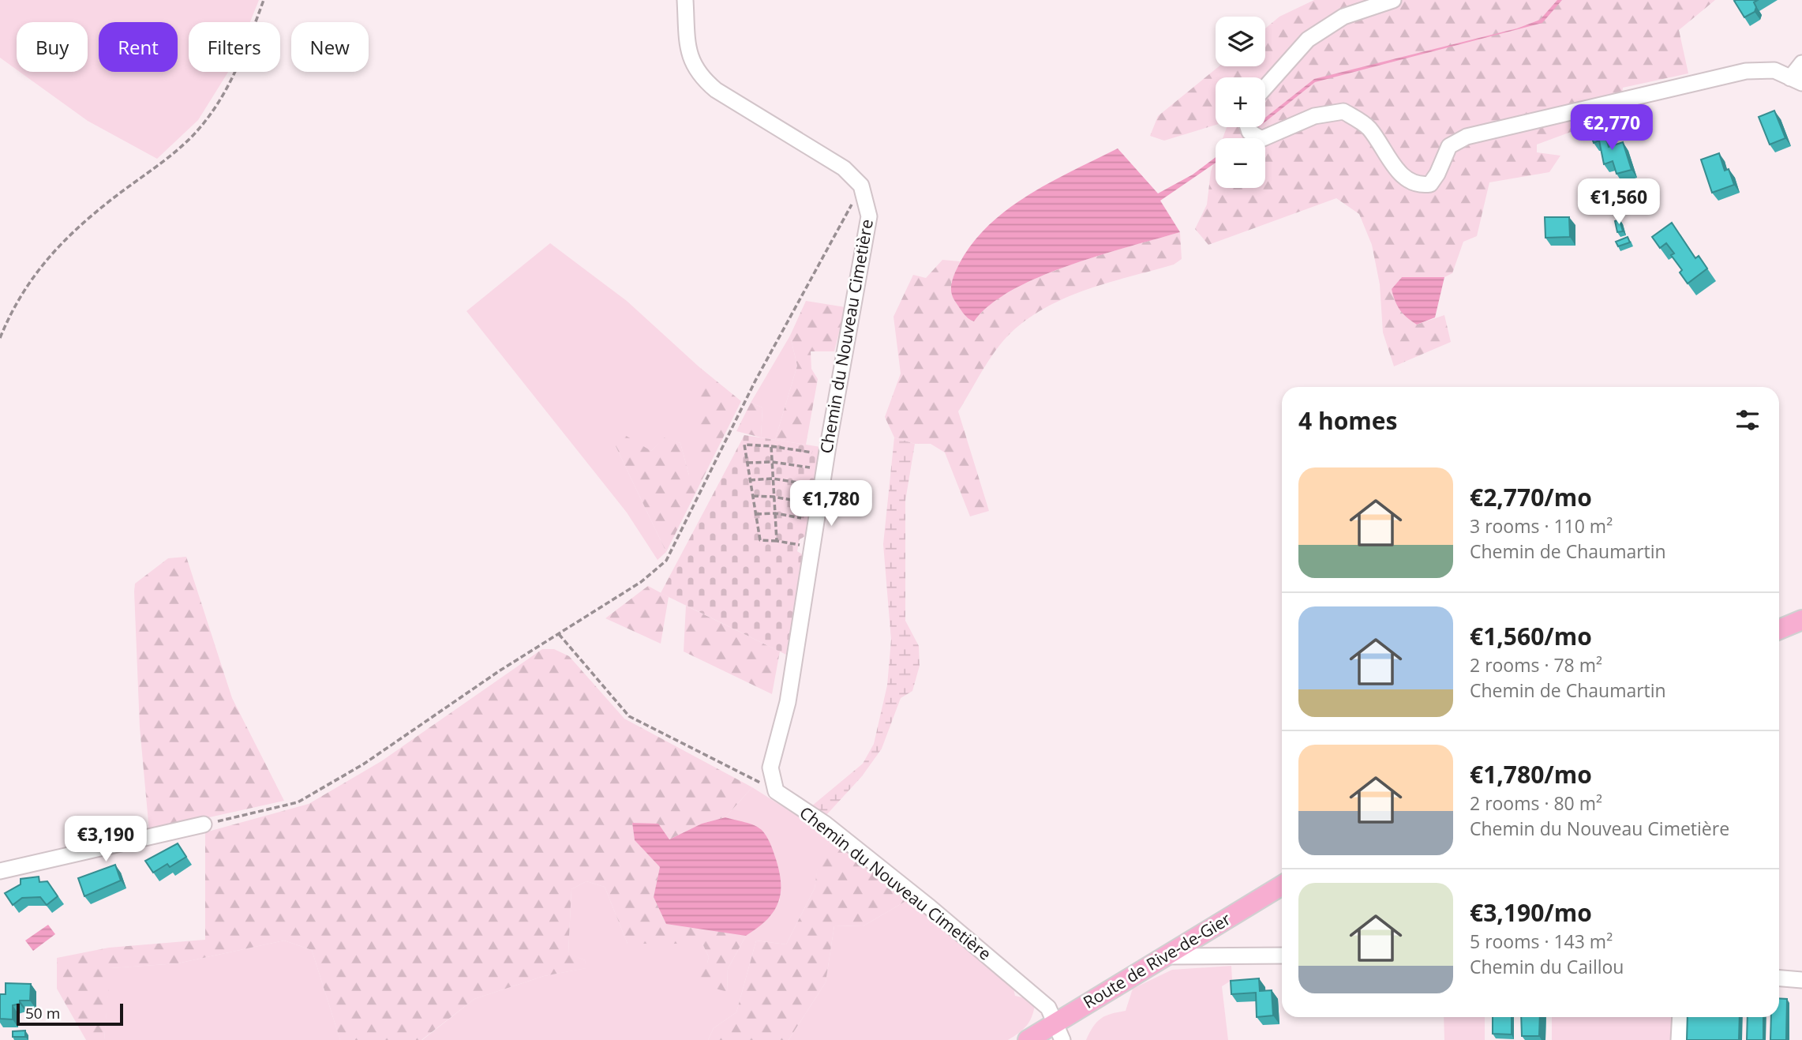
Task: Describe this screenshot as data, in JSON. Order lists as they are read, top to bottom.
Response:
{
  "streets": {
    "main road": ["Route de Rive-de-Gier"],
    "street": ["Chemin du Nouveau Cimetière"]
  },
  "crossings": [
    ["Chemin du Nouveau Cimetière", "Route de Rive-de-Gier"]
  ],
  "scale_bar": "50 m",
  "page": {
    "map_buttons": ["+", "−"],
    "chip": [
      "Buy",
      "Rent",
      "Filters",
      "New"
    ],
    "price": [
      "€2,770",
      "€1,560",
      "€1,780",
      "€3,190"
    ],
    "heading": "4 homes",
    "list": [
      {
        "name": "€2,770/mo",
        "note": "3 rooms · 110 m² · Chemin de Chaumartin"
      },
      {
        "name": "€1,560/mo",
        "note": "2 rooms · 78 m² · Chemin de Chaumartin"
      },
      {
        "name": "€1,780/mo",
        "note": "2 rooms · 80 m² · Chemin du Nouveau Cimetière"
      },
      {
        "name": "€3,190/mo",
        "note": "5 rooms · 143 m² · Chemin du Caillou"
      }
    ],
    "scale": "50 m"
  }
}
